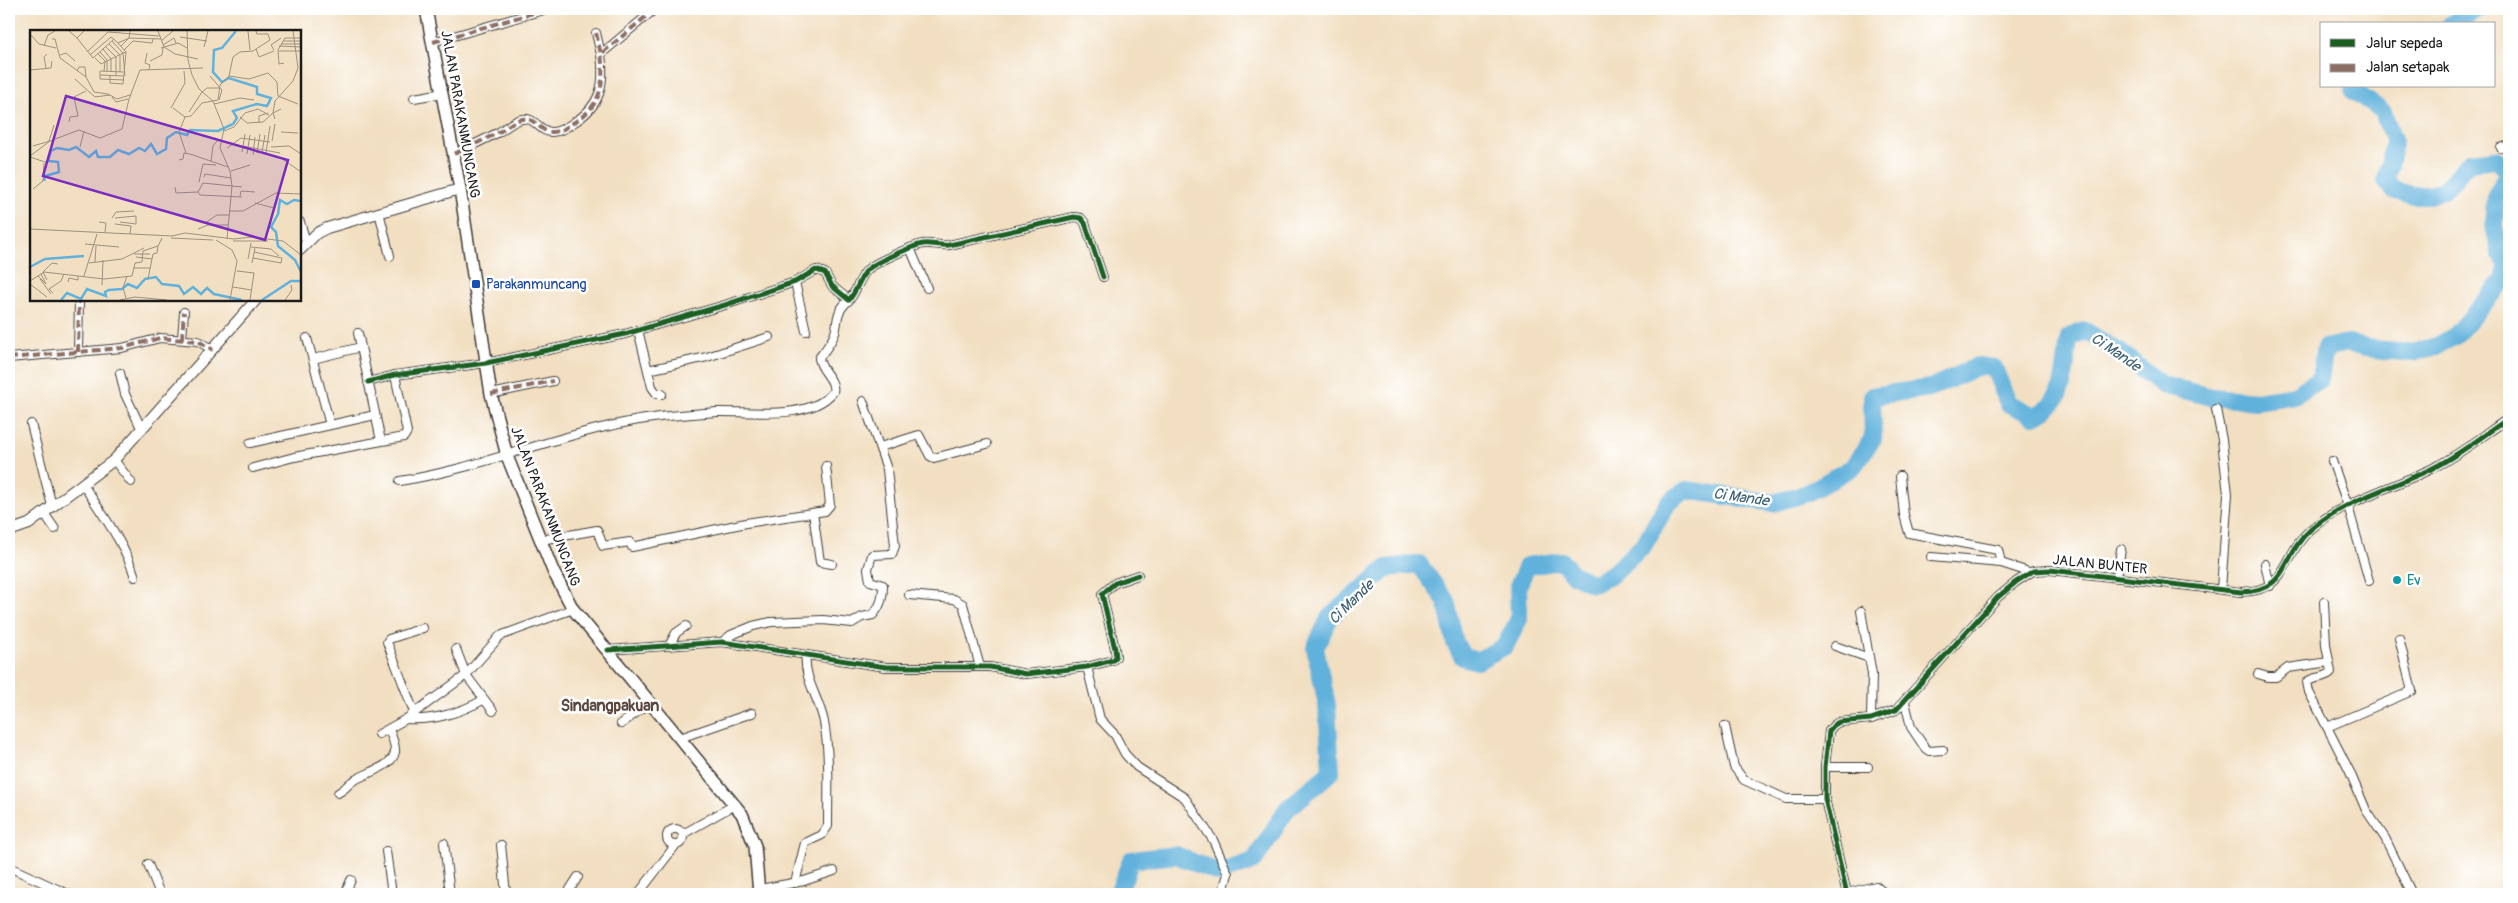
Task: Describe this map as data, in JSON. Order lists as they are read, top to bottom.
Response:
{
  "streets": {
    "main road": ["JALAN PARAKANMUNCANG"],
    "street": ["JALAN BUNTER"]
  },
  "districts": ["Sindangpakuan"],
  "water": ["Ci Mande"],
  "places": {
    "transit": ["Parakanmuncang"],
    "other": ["Ev"]
  },
  "legend": ["Jalur sepeda", "Jalan setapak"]
}
